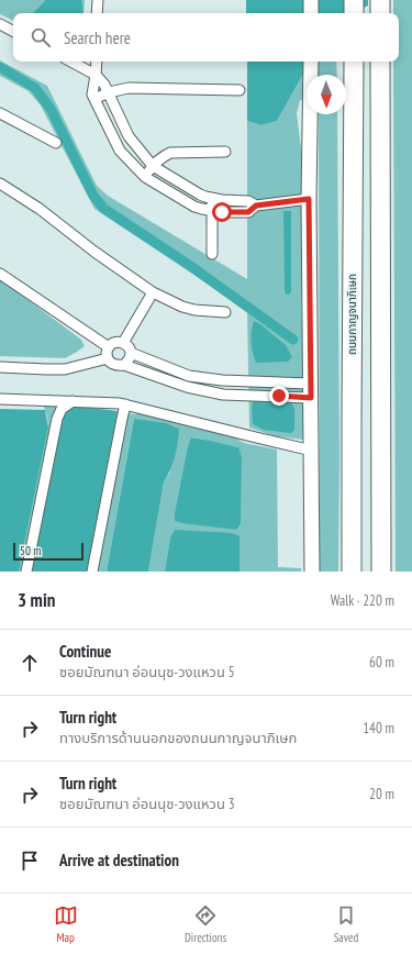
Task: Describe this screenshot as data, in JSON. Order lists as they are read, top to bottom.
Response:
{
  "streets": {
    "highway": ["ถนนกาญจนาภิเษก"]
  },
  "scale_bar": "50 m",
  "north": "bottom",
  "page": {
    "search": "Search here",
    "scale": "50 m",
    "heading": ["3 min", "Walk · 220 m"],
    "list": [
      ["Continue", "ซอยมัณฑนา อ่อนนุช-วงแหวน 5", "60 m"],
      ["Turn right", "ทางบริการด้านนอกของถนนกาญจนาภิเษก", "140 m"],
      ["Turn right", "ซอยมัณฑนา อ่อนนุช-วงแหวน 3", "20 m"],
      "Arrive at destination"
    ],
    "nav": ["Map", "Directions", "Saved"]
  }
}
